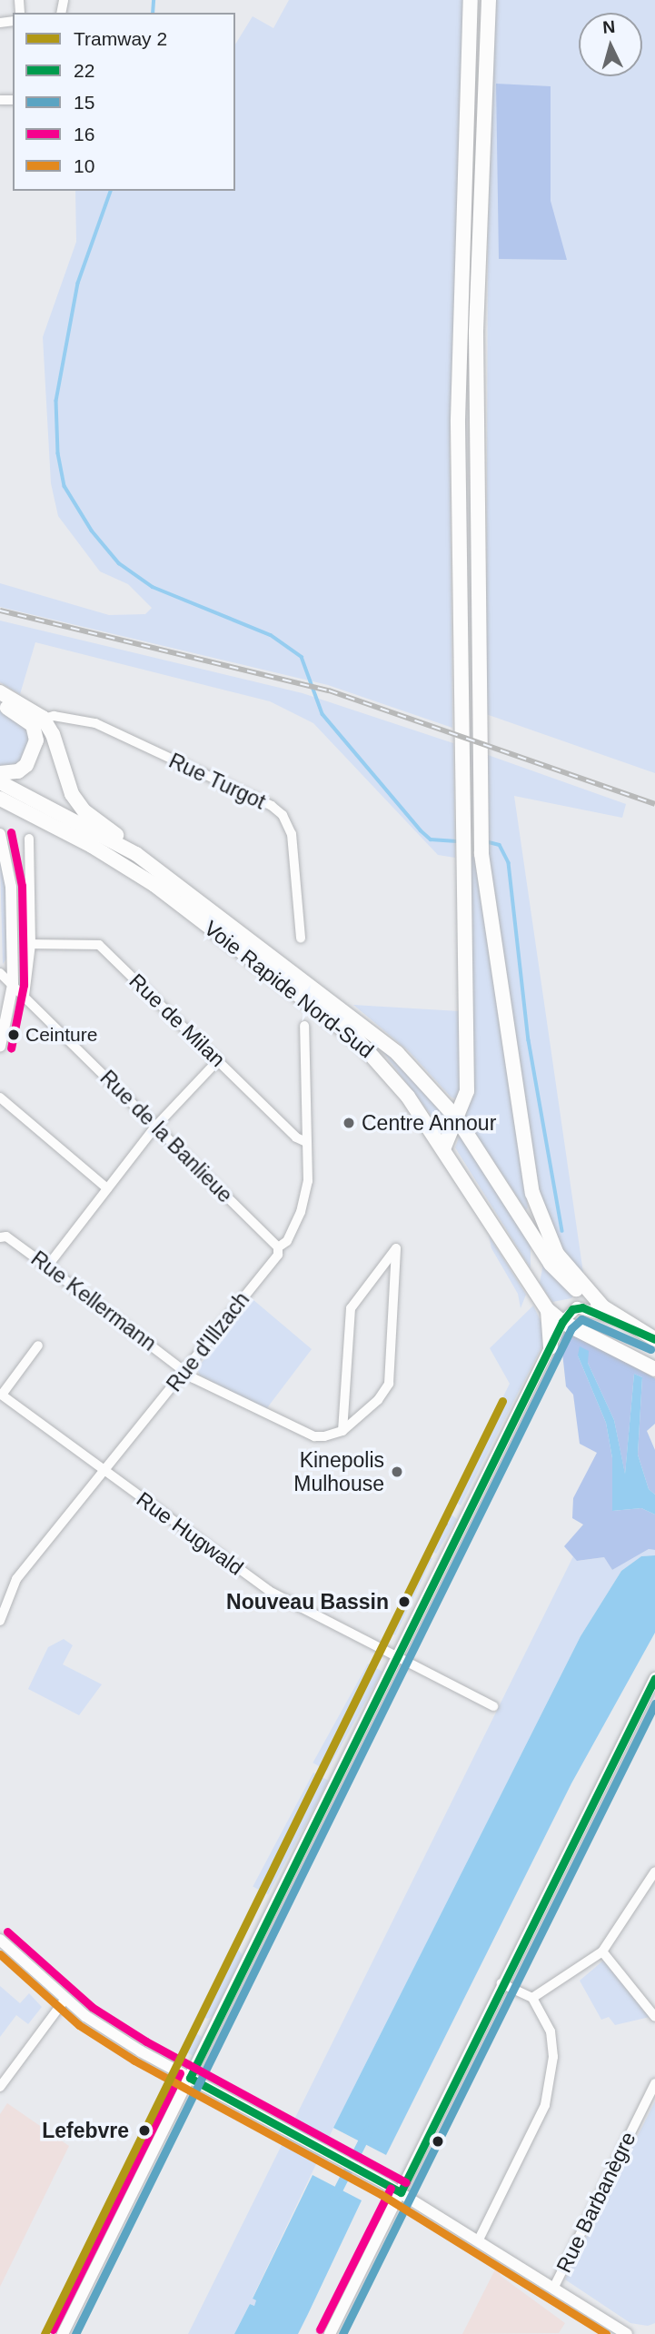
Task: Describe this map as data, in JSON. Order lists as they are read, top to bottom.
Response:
{
  "streets": {
    "highway": ["Voie Rapide Nord-Sud"],
    "street": [
      "Rue Turgot",
      "Rue de Milan",
      "Rue de la Banlieue",
      "Rue Kellermann",
      "Rue d'Illzach",
      "Rue Hugwald",
      "Rue Barbanègre"
    ]
  },
  "crossings": [
    ["Rue de Milan", "Rue d'Illzach"],
    ["Rue de la Banlieue", "Rue d'Illzach"],
    ["Rue Kellermann", "Rue d'Illzach"],
    ["Rue d'Illzach", "Rue Hugwald"]
  ],
  "places": [
    "Ceinture",
    "Centre Annour",
    "Kinepolis Mulhouse",
    "Nouveau Bassin",
    "Lefebvre"
  ],
  "lines": [
    "transit line 16",
    "transit line 22",
    "transit line 15",
    "tram line 2",
    "transit line 10"
  ],
  "legend": [
    "Tramway 2",
    "22",
    "15",
    "16",
    "10"
  ],
  "north": "top"
}
